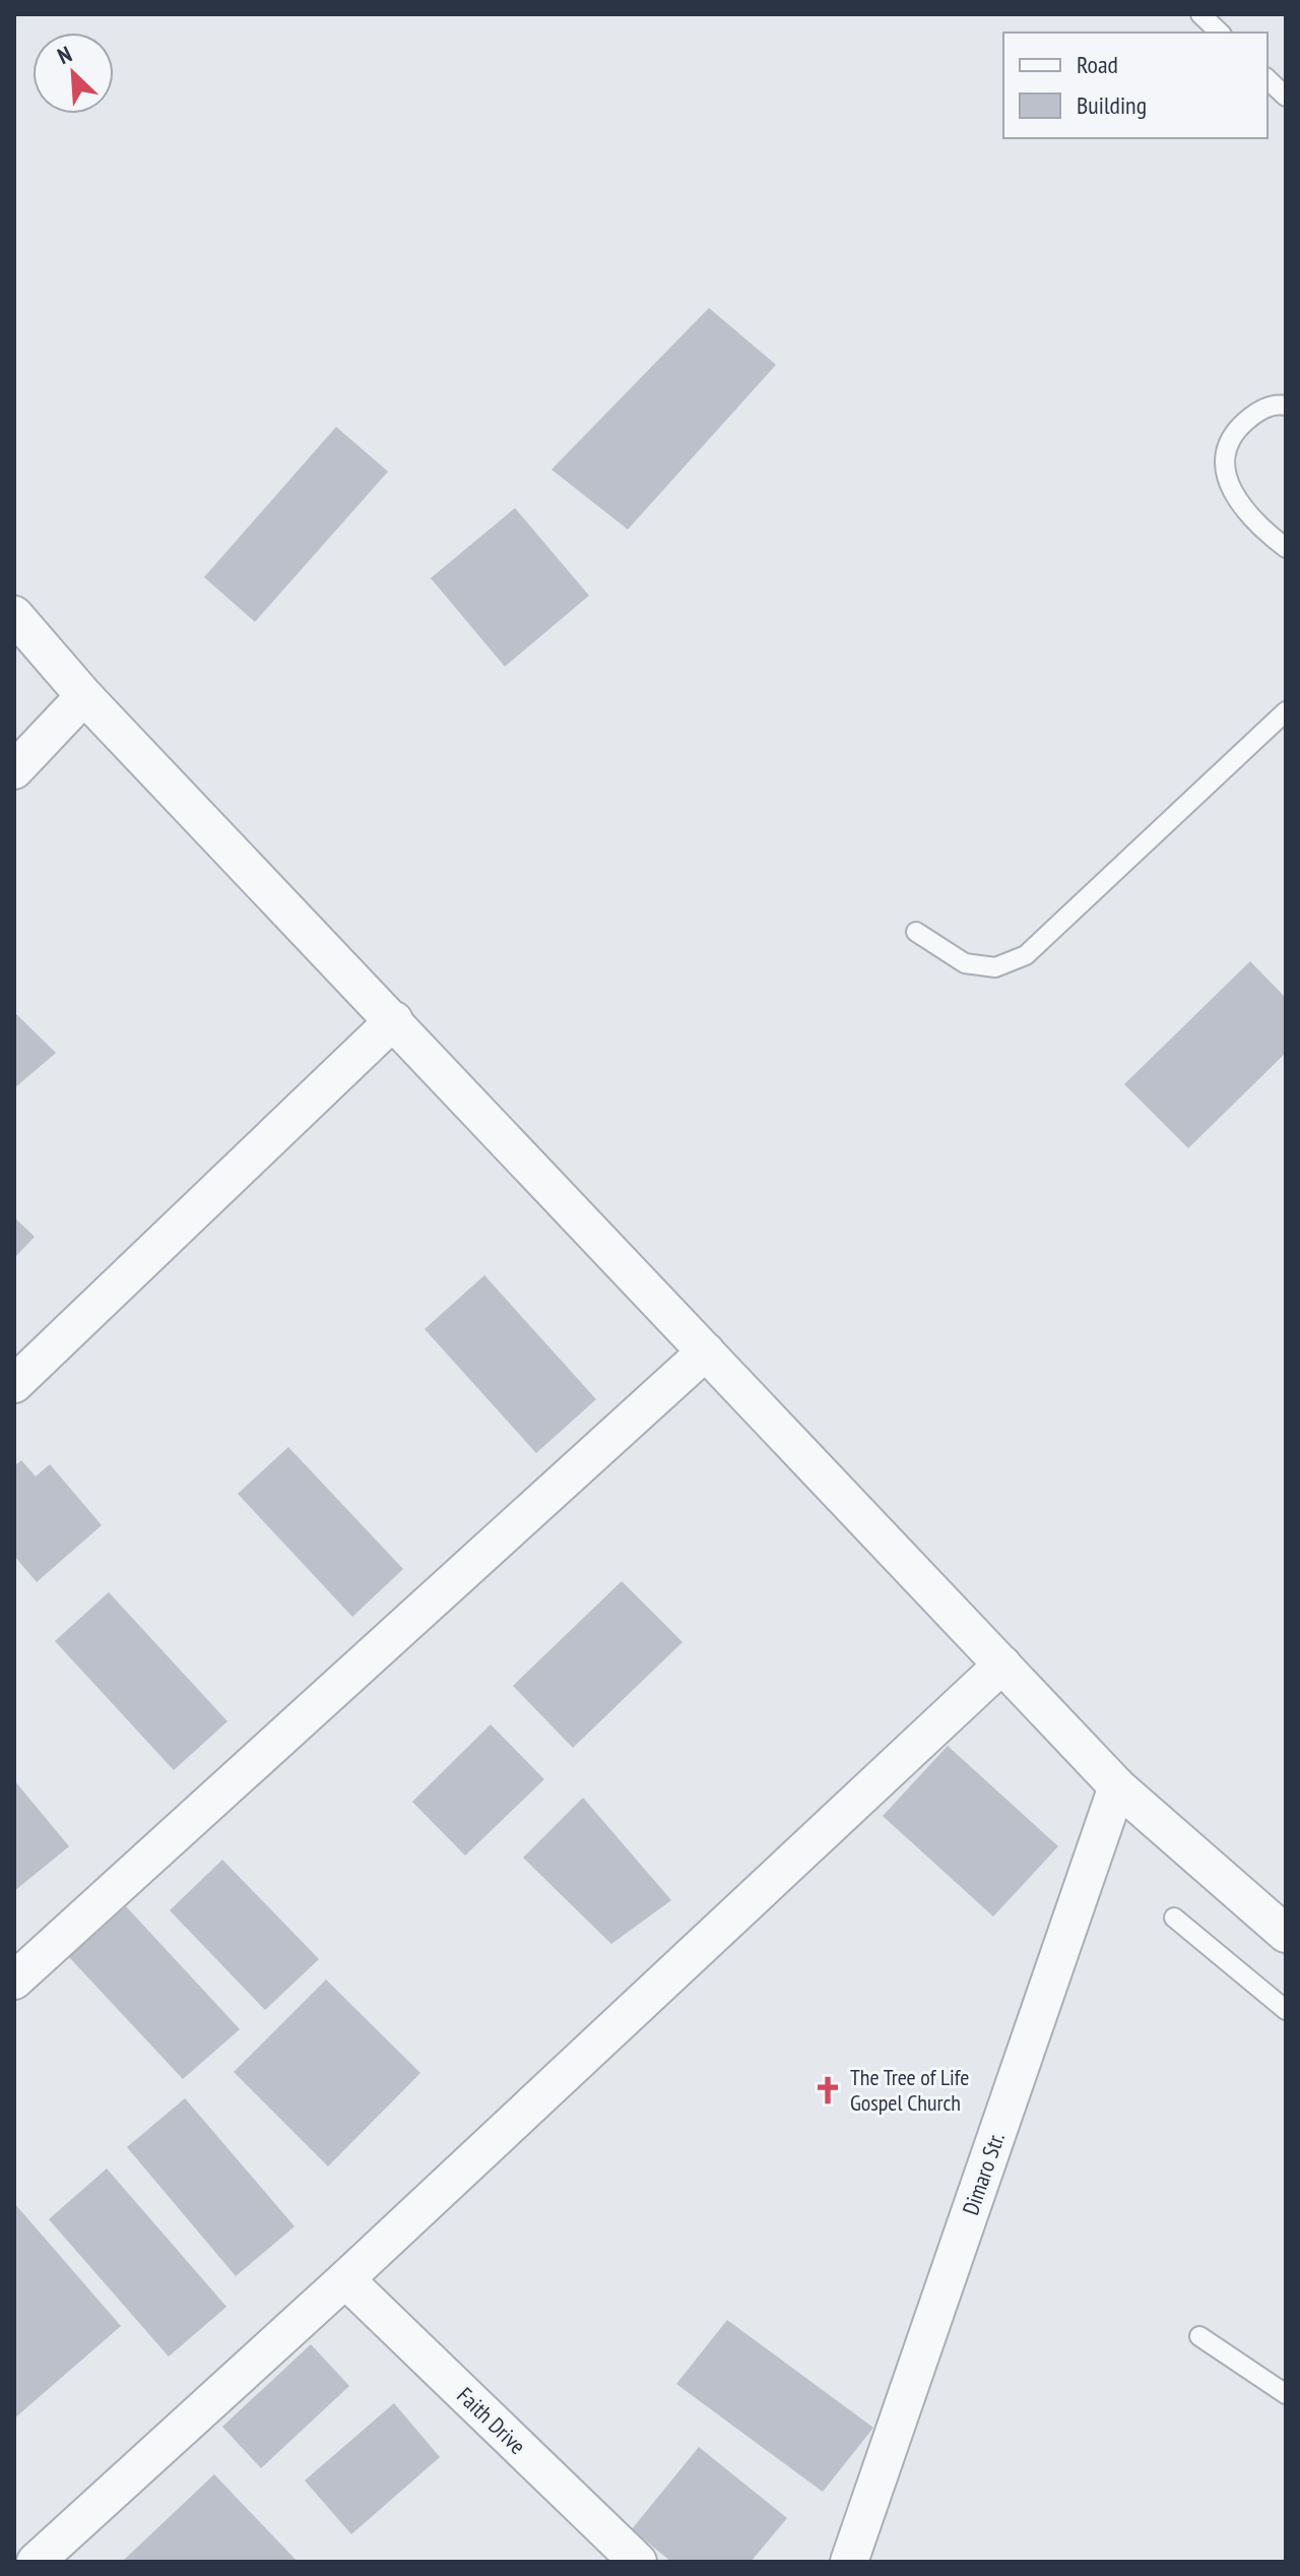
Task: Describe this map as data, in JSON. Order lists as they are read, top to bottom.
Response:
{
  "streets": {
    "street": ["Dimaro Str.", "Faith Drive"]
  },
  "places": {
    "church": ["The Tree of Life Gospel Church"]
  },
  "legend": ["Road", "Building"],
  "north": "top left"
}
